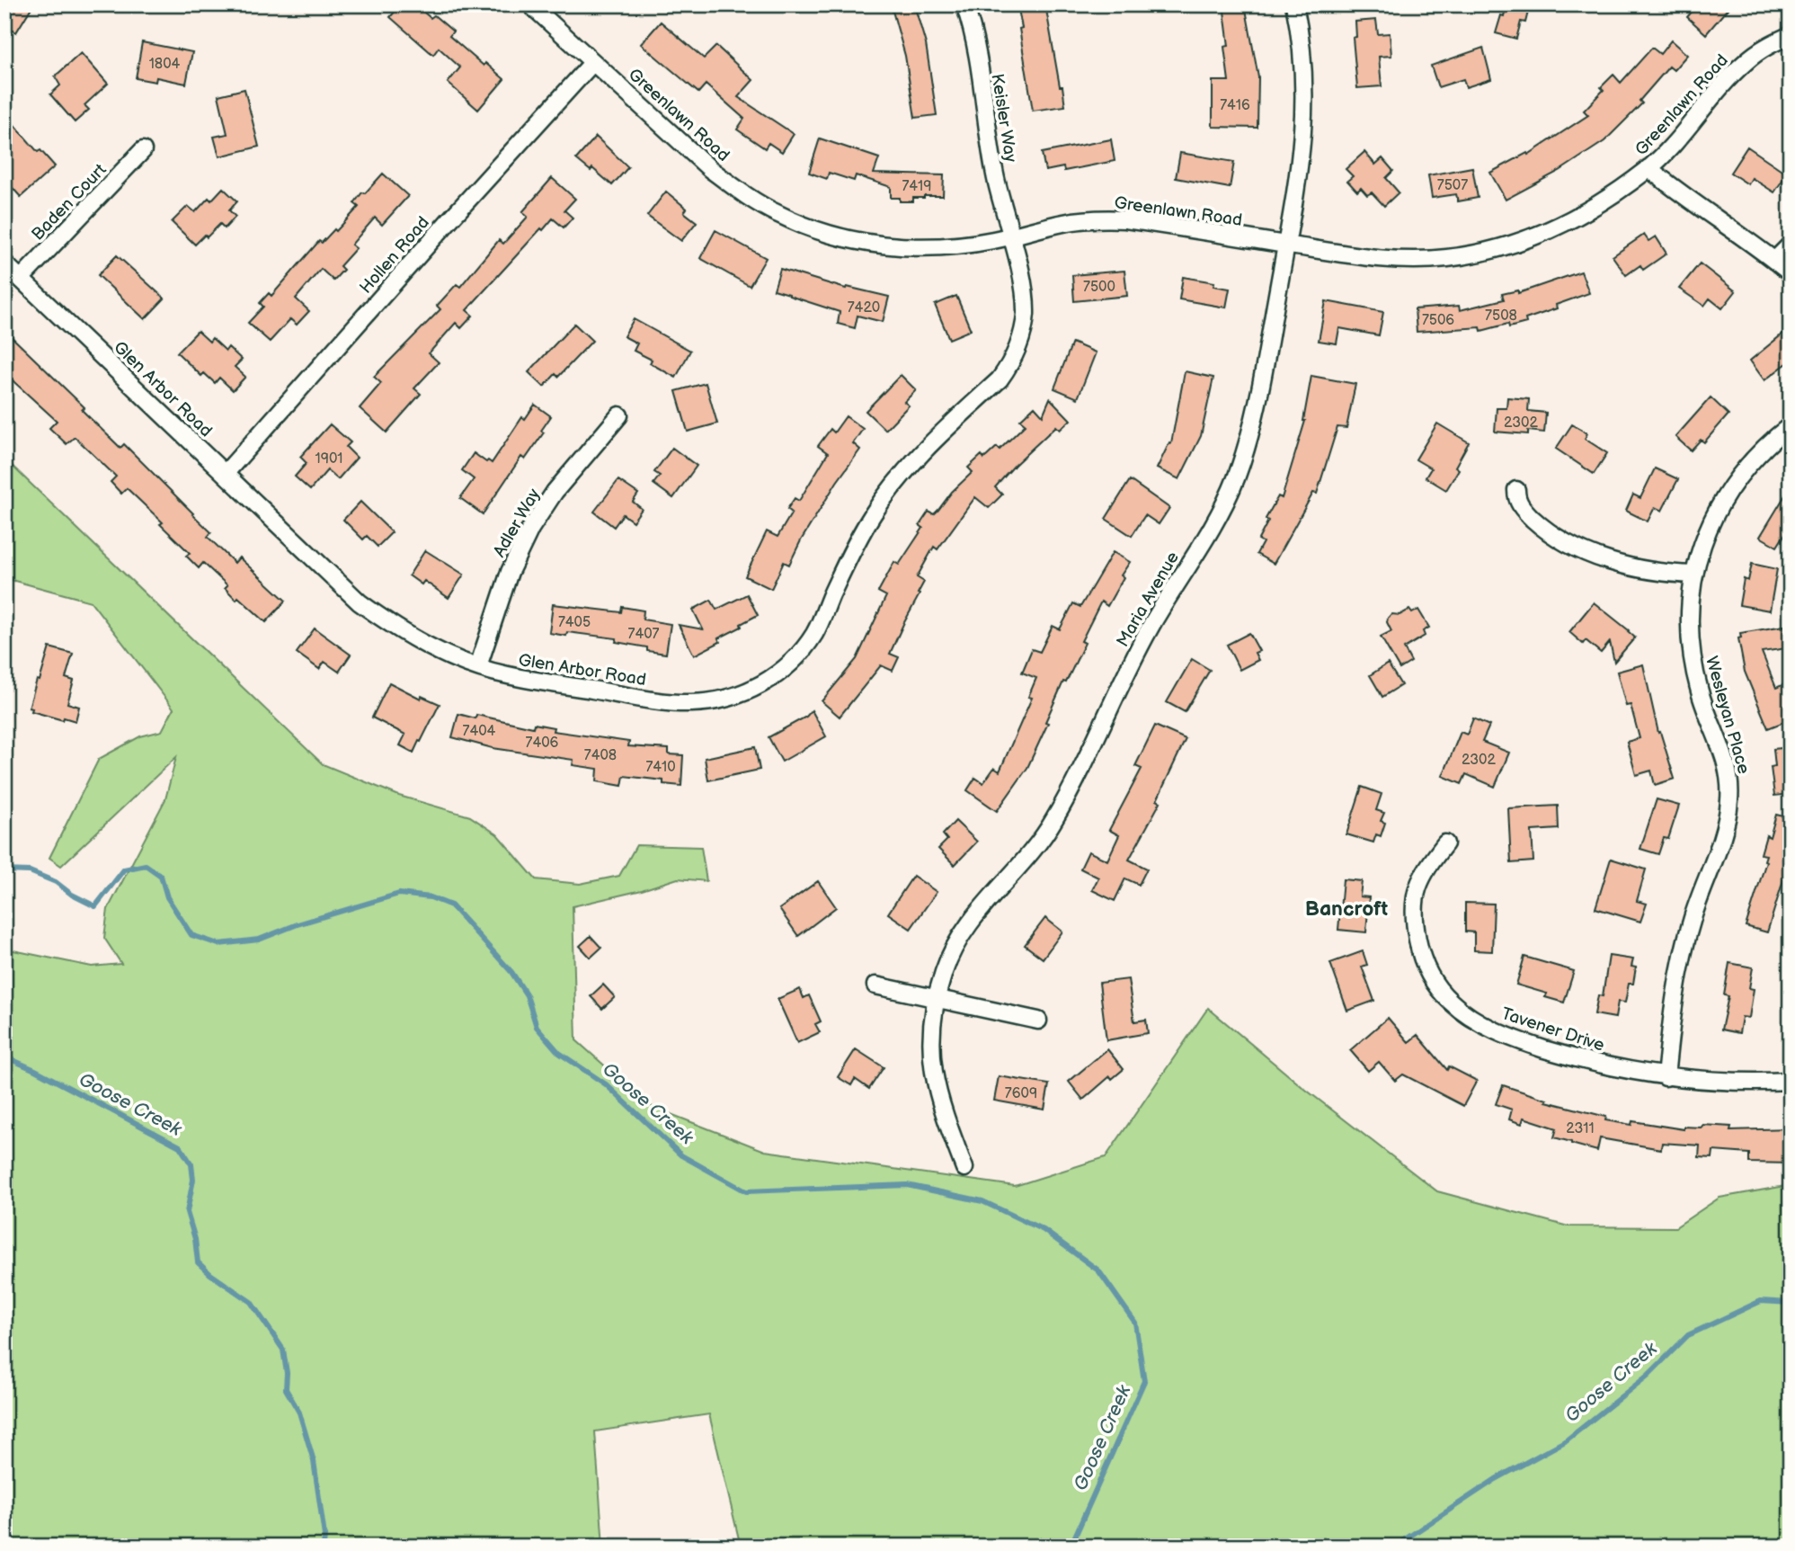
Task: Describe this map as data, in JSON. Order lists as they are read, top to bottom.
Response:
{
  "streets": {
    "street": [
      "Greenlawn Road",
      "Keisler Way",
      "Baden Court",
      "Hollen Road",
      "Glen Arbor Road",
      "Adler Way",
      "Maria Avenue",
      "Wesleyan Place",
      "Tavener Drive"
    ]
  },
  "crossings": [
    ["Greenlawn Road", "Keisler Way"],
    ["Greenlawn Road", "Hollen Road"],
    ["Greenlawn Road", "Glen Arbor Road"],
    ["Greenlawn Road", "Maria Avenue"],
    ["Keisler Way", "Glen Arbor Road"],
    ["Baden Court", "Glen Arbor Road"],
    ["Hollen Road", "Glen Arbor Road"],
    ["Glen Arbor Road", "Adler Way"],
    ["Wesleyan Place", "Tavener Drive"]
  ],
  "districts": ["Bancroft"],
  "water": ["Goose Creek"],
  "house_numbers": [
    "1804",
    "7416",
    "7507",
    "7419",
    "7500",
    "7420",
    "7508",
    "7506",
    "2302",
    "1901",
    "7405",
    "7407",
    "7404",
    "7406",
    "7408",
    "2302",
    "7410",
    "7609",
    "2311"
  ]
}
